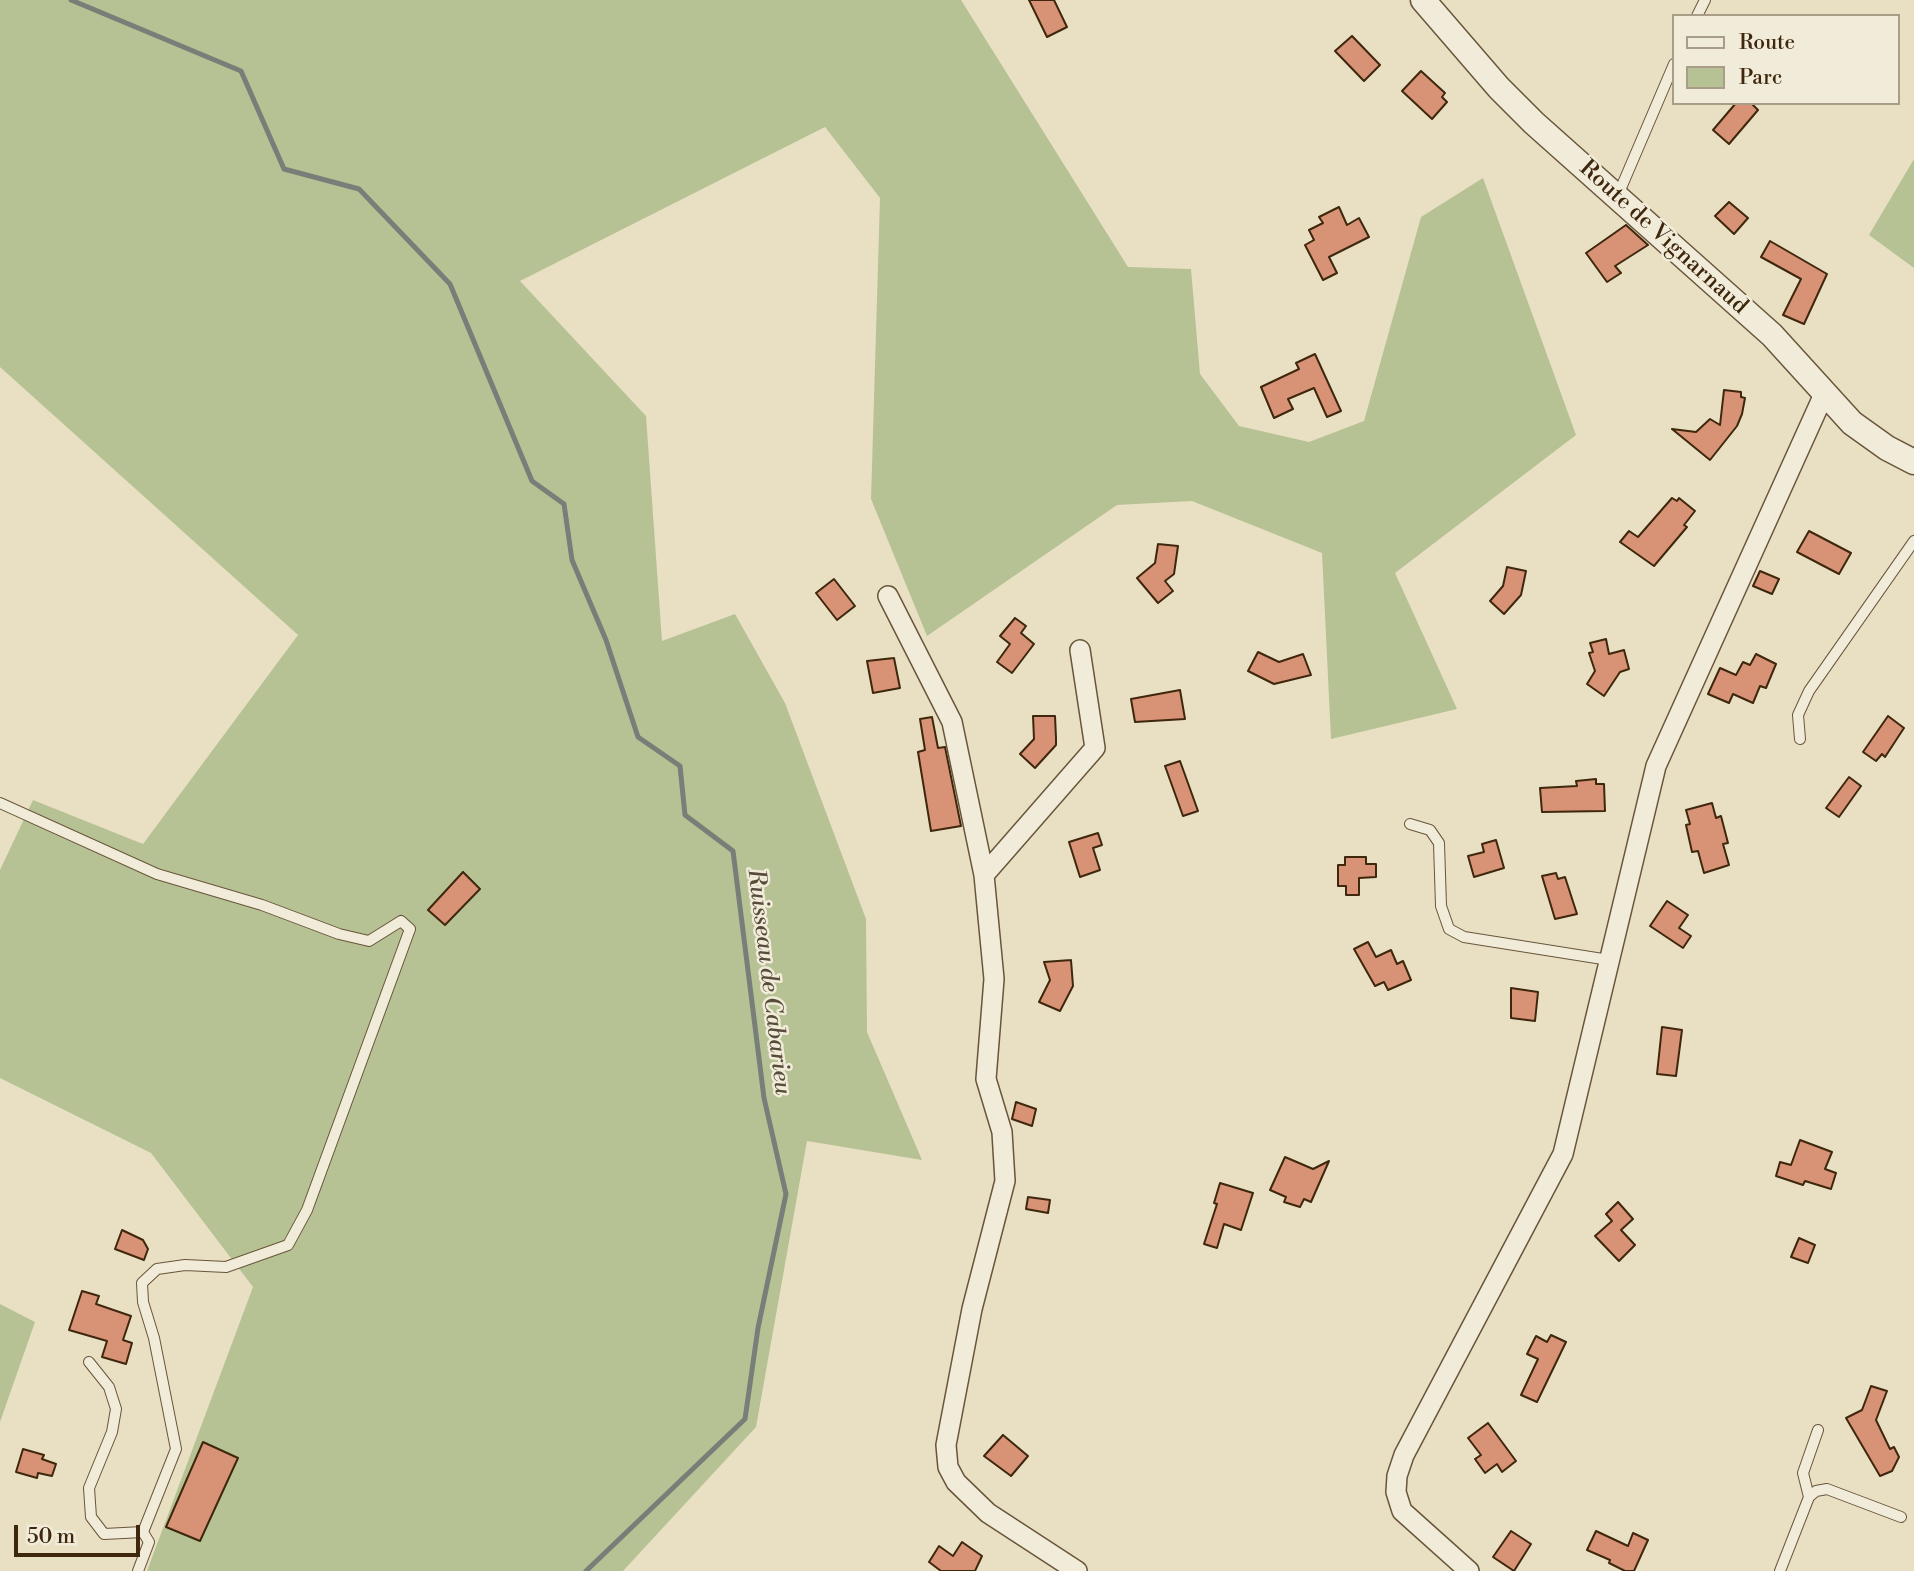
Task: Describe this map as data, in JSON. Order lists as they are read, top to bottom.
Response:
{
  "streets": {
    "street": ["Route de Vignarnaud"]
  },
  "water": ["Ruisseau de Cabarieu"],
  "legend": ["Route", "Parc"],
  "scale_bar": "50 m"
}
